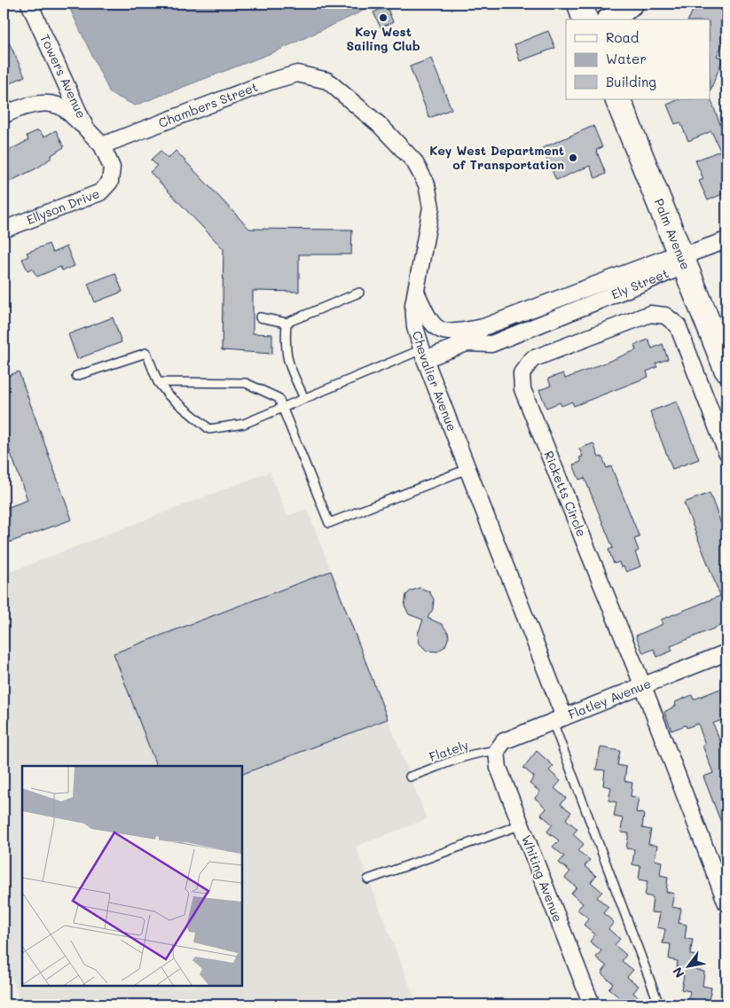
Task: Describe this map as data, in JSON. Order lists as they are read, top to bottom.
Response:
{
  "streets": {
    "main road": ["Palm Avenue"],
    "street": [
      "Towers Avenue",
      "Chambers Street",
      "Ellyson Drive",
      "Ely Street",
      "Chevalier Avenue",
      "Ricketts Circle",
      "Flatley Avenue",
      "Whiting Avenue"
    ],
    "lane": ["Flately"]
  },
  "crossings": [
    ["Towers Avenue", "Chambers Street"],
    ["Towers Avenue", "Ellyson Drive"],
    ["Chambers Street", "Ellyson Drive"],
    ["Chambers Street", "Chevalier Avenue"],
    ["Palm Avenue", "Ely Street"],
    ["Ely Street", "Chevalier Avenue"],
    ["Chevalier Avenue", "Flatley Avenue"],
    ["Ricketts Circle", "Flatley Avenue"],
    ["Flatley Avenue", "Flately"],
    ["Flatley Avenue", "Whiting Avenue"],
    ["Flately", "Whiting Avenue"]
  ],
  "places": ["Key West Sailing Club", "Key West Department of Transportation"],
  "legend": ["Road", "Water", "Building"],
  "north": "bottom left"
}
